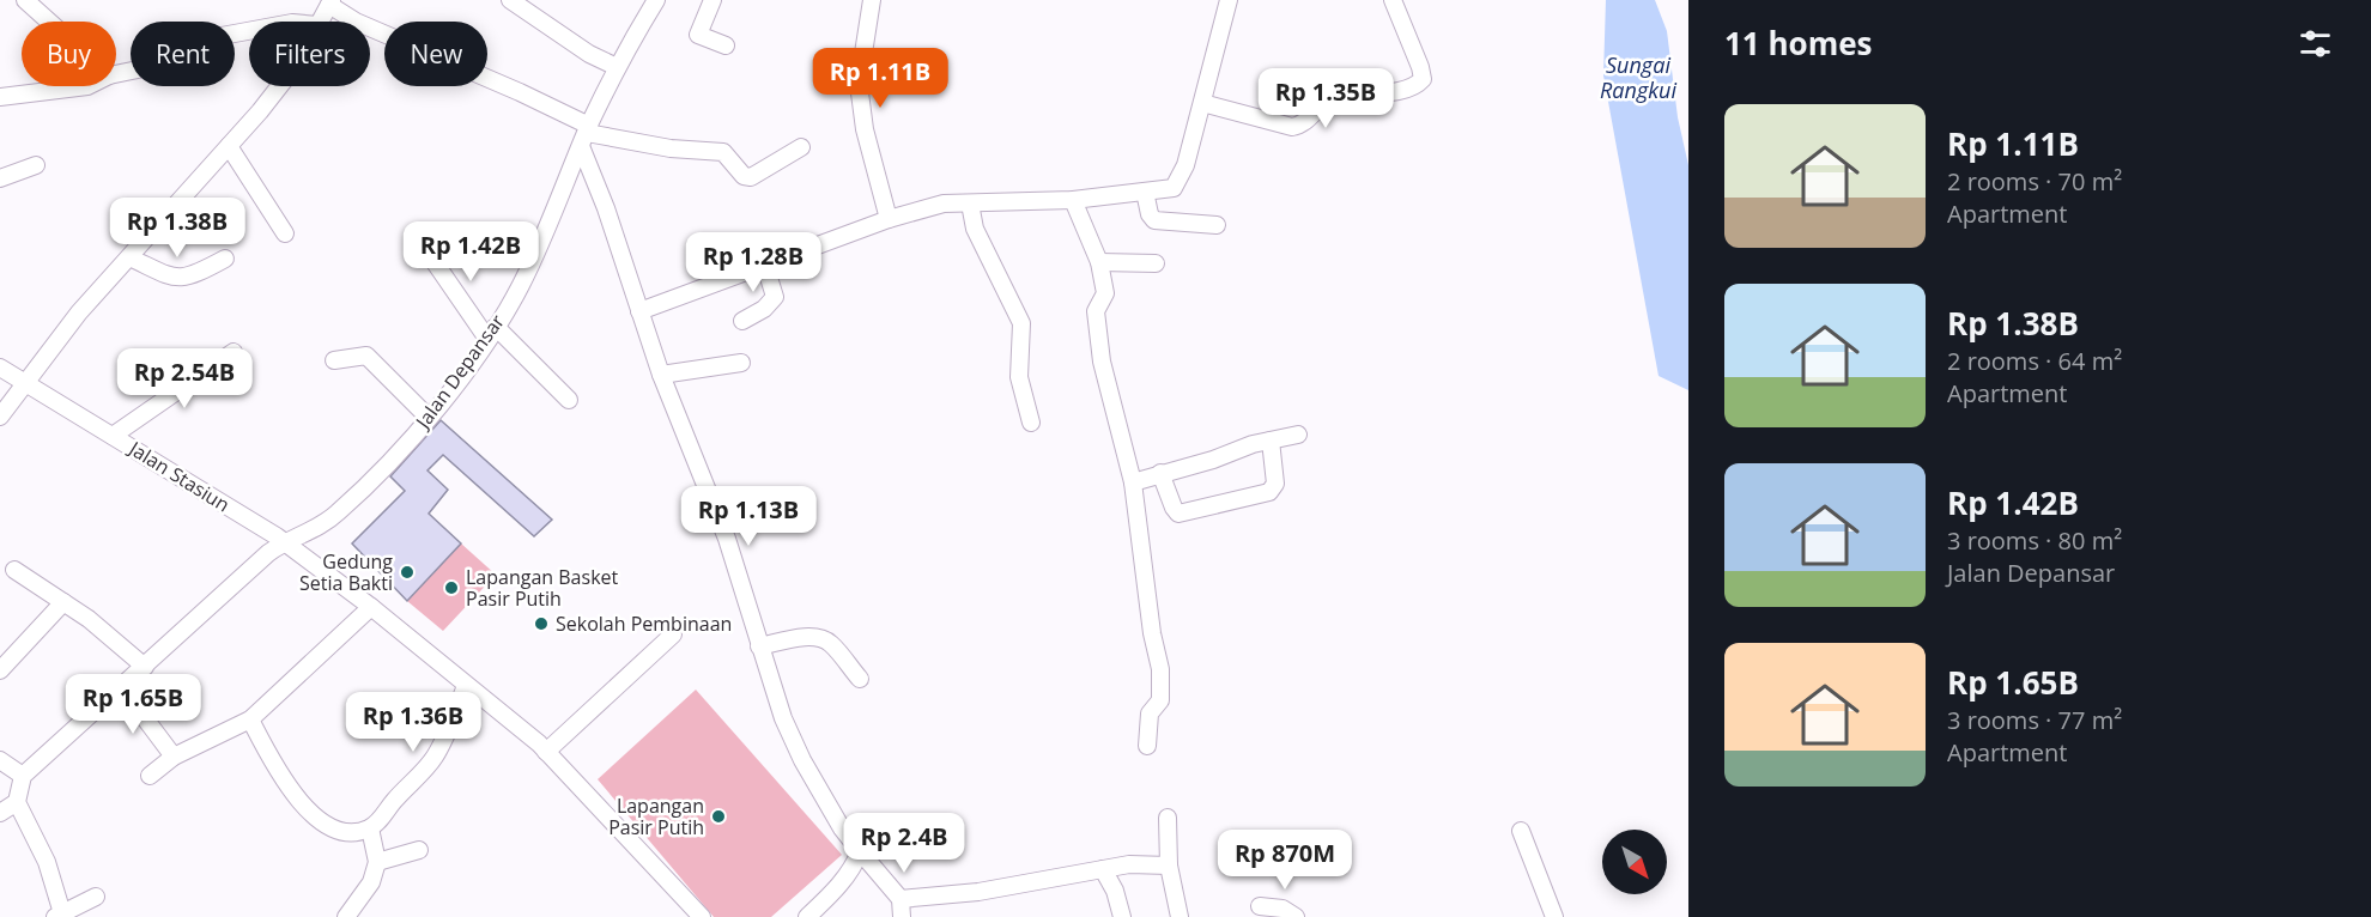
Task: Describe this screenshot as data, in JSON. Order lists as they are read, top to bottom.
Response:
{
  "streets": {
    "street": ["Jalan Depansar", "Jalan Stasiun"]
  },
  "crossings": [
    ["Jalan Depansar", "Jalan Stasiun"]
  ],
  "water": ["Sungai Rangkui"],
  "places": [
    "Gedung Setia Bakti",
    "Lapangan Basket Pasir Putih",
    "Sekolah Pembinaan",
    "Lapangan Pasir Putih"
  ],
  "north": "bottom right",
  "page": {
    "heading": "11 homes",
    "chip": [
      "Buy",
      "Rent",
      "Filters",
      "New"
    ],
    "price": [
      "Rp 1.11B",
      "Rp 1.35B",
      "Rp 1.38B",
      "Rp 1.42B",
      "Rp 1.28B",
      "Rp 2.54B",
      "Rp 1.13B",
      "Rp 1.65B",
      "Rp 1.36B",
      "Rp 2.4B",
      "Rp 870M"
    ],
    "list": [
      {
        "name": "Rp 1.11B",
        "note": "2 rooms · 70 m² · Apartment"
      },
      {
        "name": "Rp 1.38B",
        "note": "2 rooms · 64 m² · Apartment"
      },
      {
        "name": "Rp 1.42B",
        "note": "3 rooms · 80 m² · Jalan Depansar"
      },
      {
        "name": "Rp 1.65B",
        "note": "3 rooms · 77 m² · Apartment"
      }
    ]
  }
}
